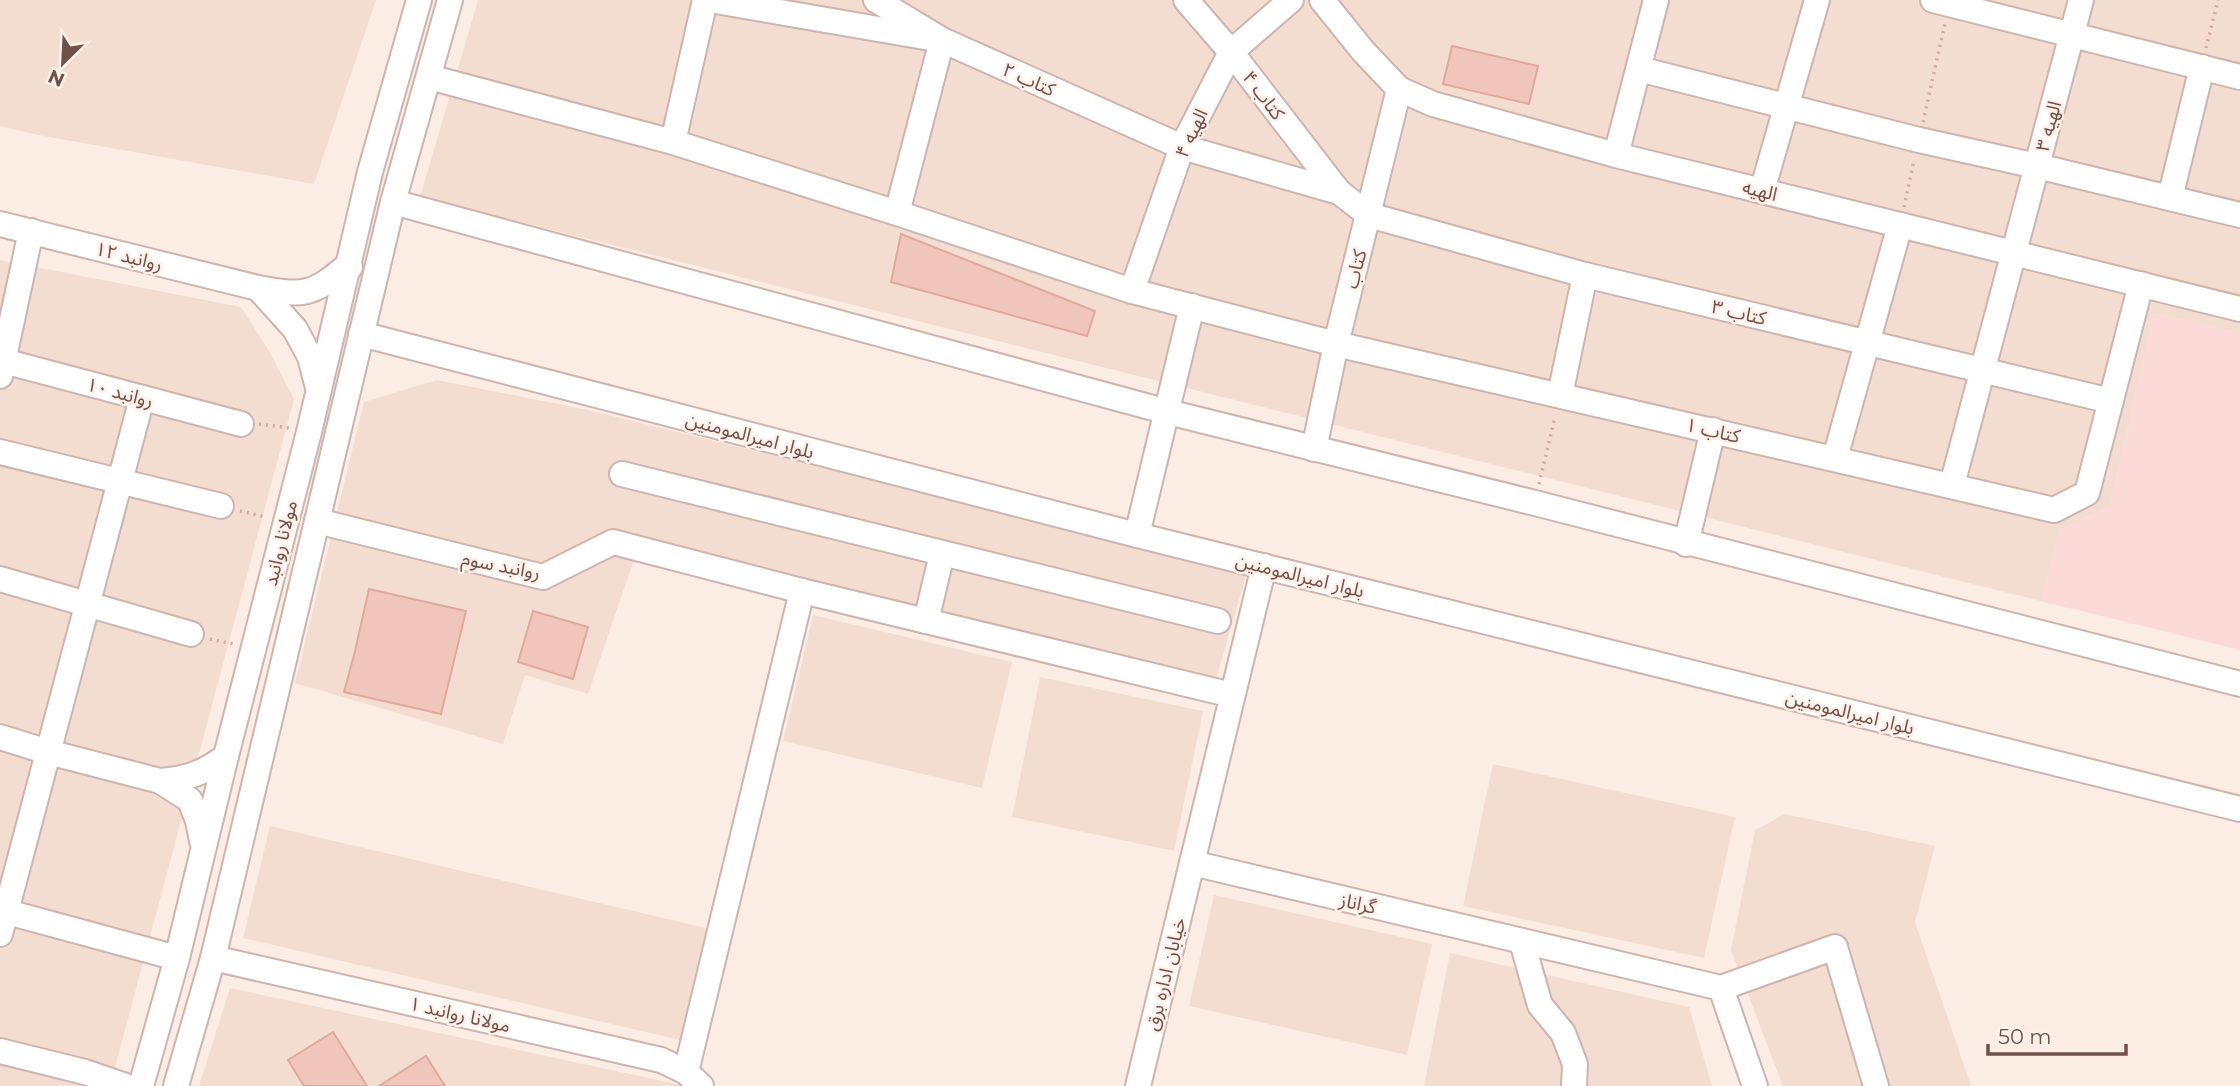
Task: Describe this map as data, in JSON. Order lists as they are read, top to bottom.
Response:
{
  "streets": {
    "street": [
      "کتاب ۲",
      "کتاب ۴",
      "الهیه ۳",
      "الهیه ۴",
      "الهیه",
      "روانبد ۱۲",
      "کتاب",
      "کتاب ۳",
      "روانبد ۱۰",
      "کتاب ۱",
      "بلوار امیرالمومنین",
      "مولانا روانبد",
      "روانبد سوم",
      "گراناز",
      "خیابان اداره برق",
      "مولانا روانبد ۱"
    ]
  },
  "crossings": [
    ["کتاب ۲", "کتاب ۴"],
    ["کتاب ۲", "الهیه ۴"],
    ["کتاب ۴", "الهیه ۴"],
    ["الهیه ۳", "الهیه"],
    ["الهیه ۳", "کتاب ۳"],
    ["الهیه ۳", "کتاب ۱"],
    ["الهیه ۴", "کتاب ۱"],
    ["الهیه", "کتاب"],
    ["روانبد ۱۲", "مولانا روانبد"],
    ["کتاب", "کتاب ۳"],
    ["کتاب", "کتاب ۱"],
    ["کتاب ۳", "کتاب ۱"],
    ["کتاب ۱", "مولانا روانبد"],
    ["بلوار امیرالمومنین", "مولانا روانبد"],
    ["مولانا روانبد", "روانبد سوم"],
    ["مولانا روانبد", "مولانا روانبد ۱"],
    ["گراناز", "خیابان اداره برق"]
  ],
  "scale_bar": "50 m",
  "north": "bottom left"
}
